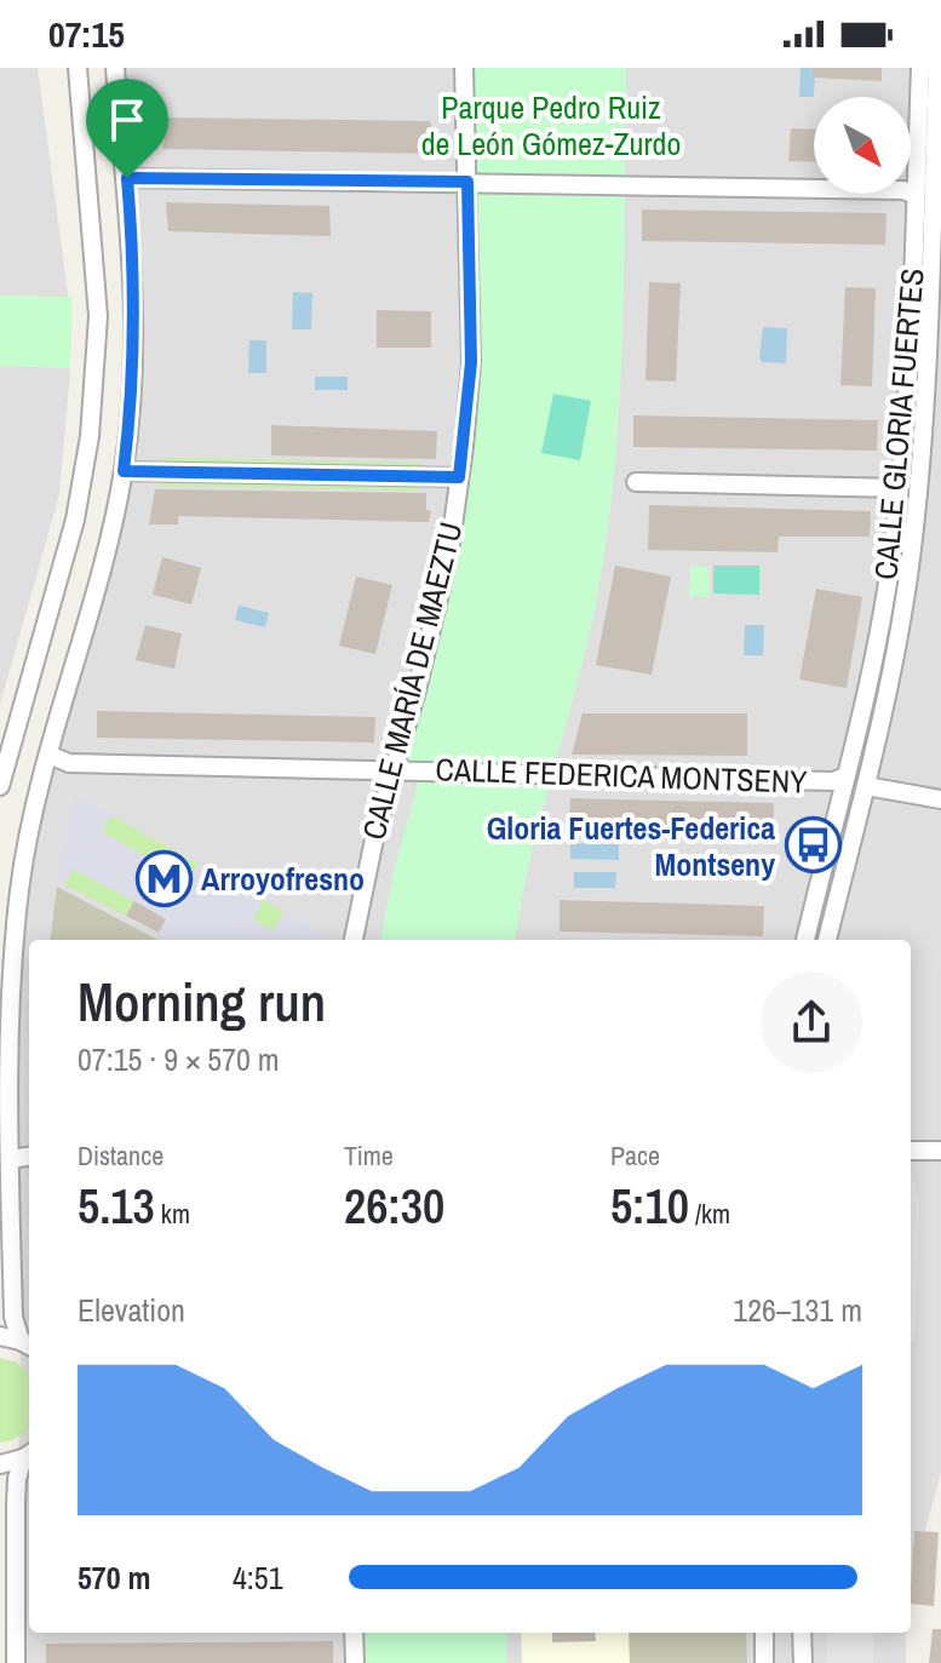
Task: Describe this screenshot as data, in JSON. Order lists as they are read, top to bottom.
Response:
{
  "streets": {
    "street": ["CALLE GLORIA FUERTES", "CALLE MARÍA DE MAEZTU", "CALLE FEDERICA MONTSENY"]
  },
  "crossings": [
    ["CALLE GLORIA FUERTES", "CALLE FEDERICA MONTSENY"],
    ["CALLE MARÍA DE MAEZTU", "CALLE FEDERICA MONTSENY"]
  ],
  "parks": ["Parque Pedro Ruiz de León Gómez-Zurdo"],
  "places": {
    "bus stop": ["Gloria Fuertes-Federica Montseny"],
    "metro station": ["Arroyofresno"]
  },
  "north": "bottom right",
  "page": {
    "status": "07:15",
    "heading": ["Morning run", "07:15 · 9 × 570 m"],
    "stats": [
      ["Distance", "5.13 km"],
      ["Time", "26:30"],
      ["Pace", "5:10 /km"]
    ],
    "chart": ["Elevation", "126–131 m"],
    "list": [
      {
        "name": "570 m",
        "note": "4:51"
      }
    ]
  }
}
